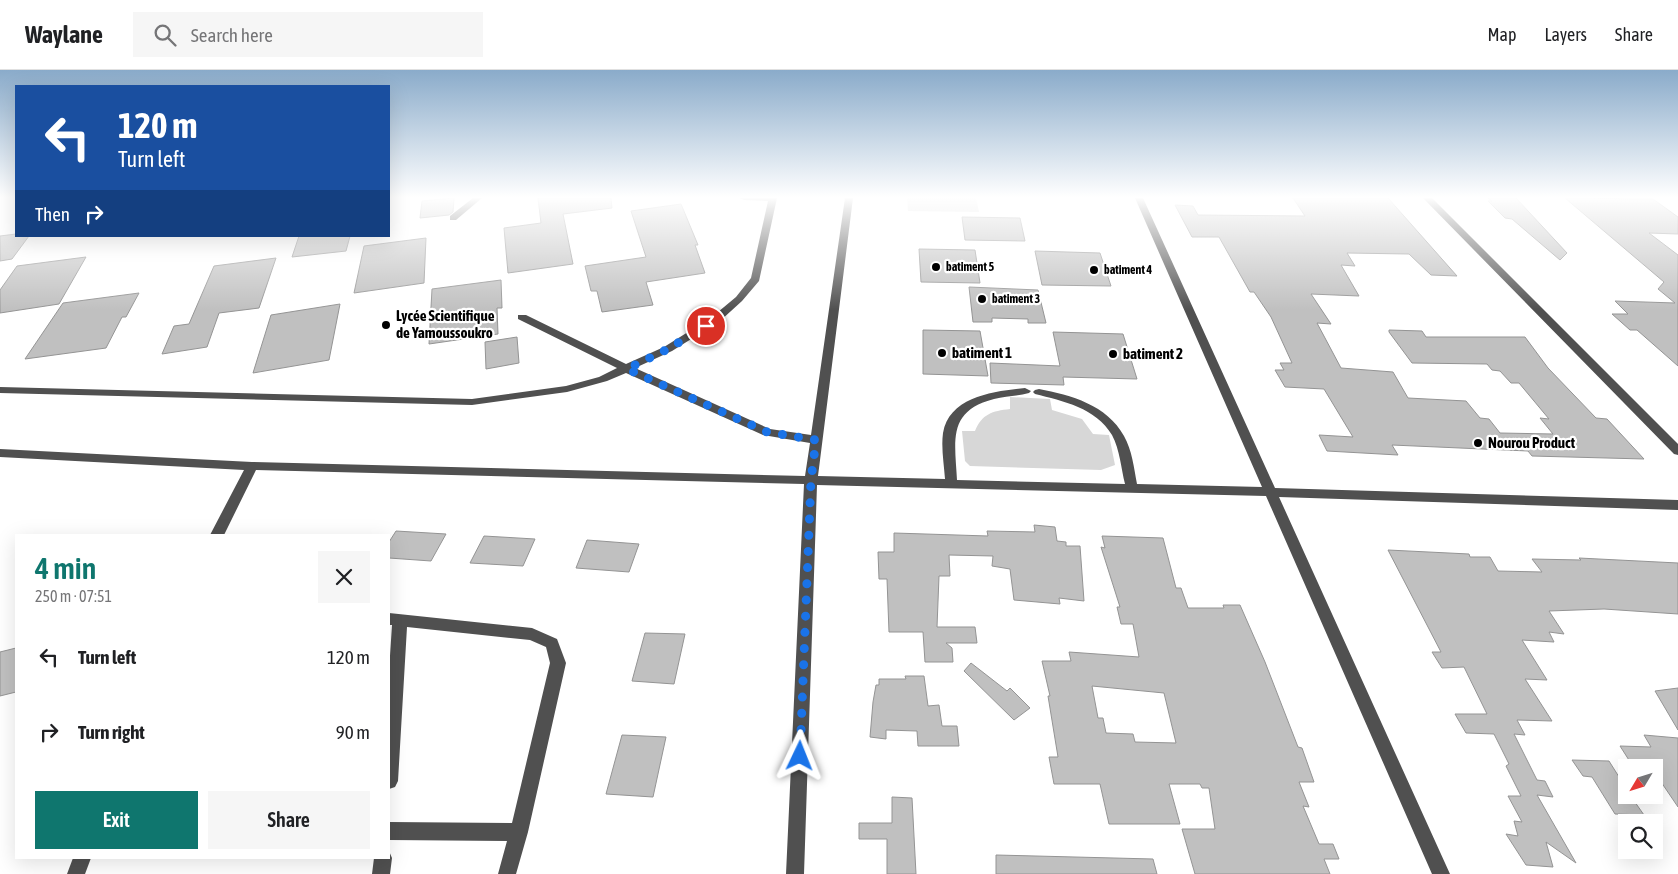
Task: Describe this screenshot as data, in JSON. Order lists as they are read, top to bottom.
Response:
{
  "places": [
    "batiment 5",
    "batiment 4",
    "batiment 3",
    "Lycée Scientifique de Yamoussoukro",
    "batiment 1",
    "batiment 2",
    "Nourou Product"
  ],
  "north": "bottom left",
  "page": {
    "header": "Waylane",
    "search": "Search here",
    "nav": ["Map", "Layers", "Share"],
    "turn": ["120 m", "Turn left"],
    "then": "Then",
    "heading": ["4 min", "250 m · 07:51"],
    "list": [
      {
        "name": "Turn left",
        "value": "120 m"
      },
      {
        "name": "Turn right",
        "value": "90 m"
      }
    ],
    "buttons": ["Exit", "Share"]
  }
}
